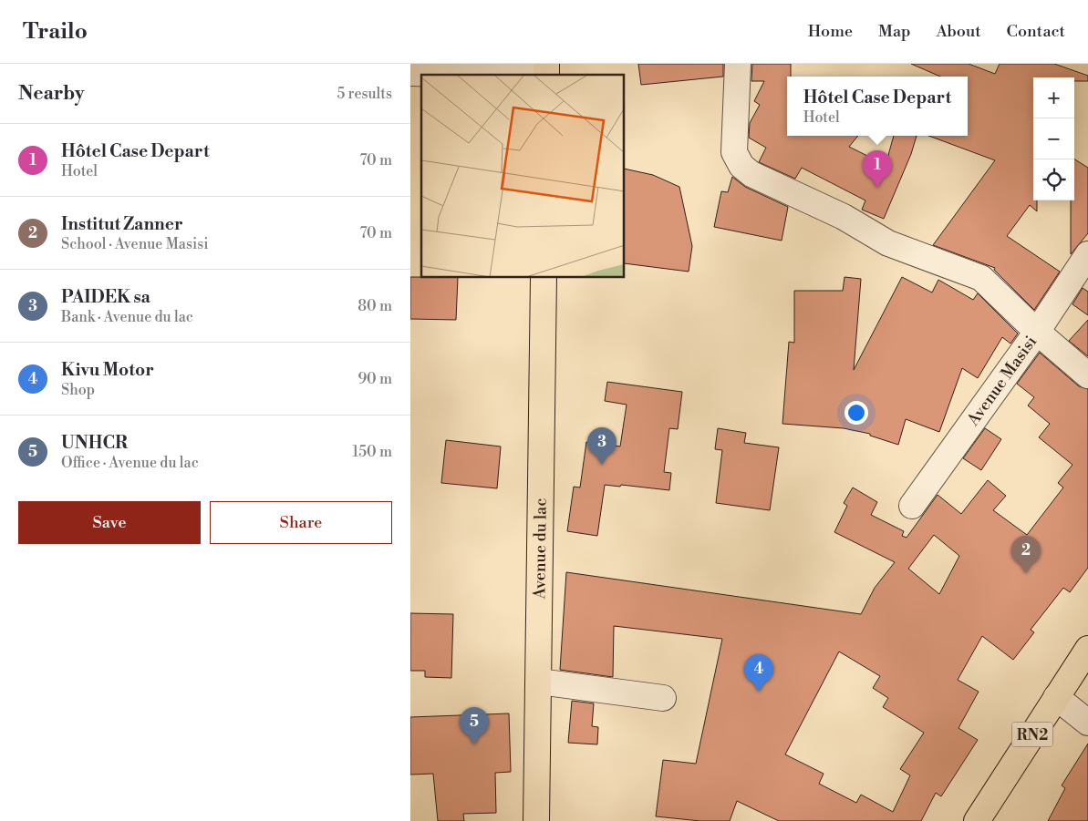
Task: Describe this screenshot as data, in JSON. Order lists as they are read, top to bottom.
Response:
{
  "streets": {
    "main road": ["Avenue du lac", "RN2"],
    "street": ["Avenue Masisi"]
  },
  "page": {
    "header": "Trailo",
    "nav": [
      "Home",
      "Map",
      "About",
      "Contact"
    ],
    "heading": ["Nearby", "5 results"],
    "popup": ["Hôtel Case Depart", "Hotel"],
    "map_buttons": ["+", "−"],
    "list": [
      {
        "mark": "1",
        "name": "Hôtel Case Depart",
        "note": "Hotel",
        "value": "70 m"
      },
      {
        "mark": "2",
        "name": "Institut Zanner",
        "note": "School · Avenue Masisi",
        "value": "70 m"
      },
      {
        "mark": "3",
        "name": "PAIDEK sa",
        "note": "Bank · Avenue du lac",
        "value": "80 m"
      },
      {
        "mark": "4",
        "name": "Kivu Motor",
        "note": "Shop",
        "value": "90 m"
      },
      {
        "mark": "5",
        "name": "UNHCR",
        "note": "Office · Avenue du lac",
        "value": "150 m"
      }
    ],
    "pins": [
      "1",
      "3",
      "2",
      "4",
      "5"
    ],
    "buttons": ["Save", "Share"]
  }
}
